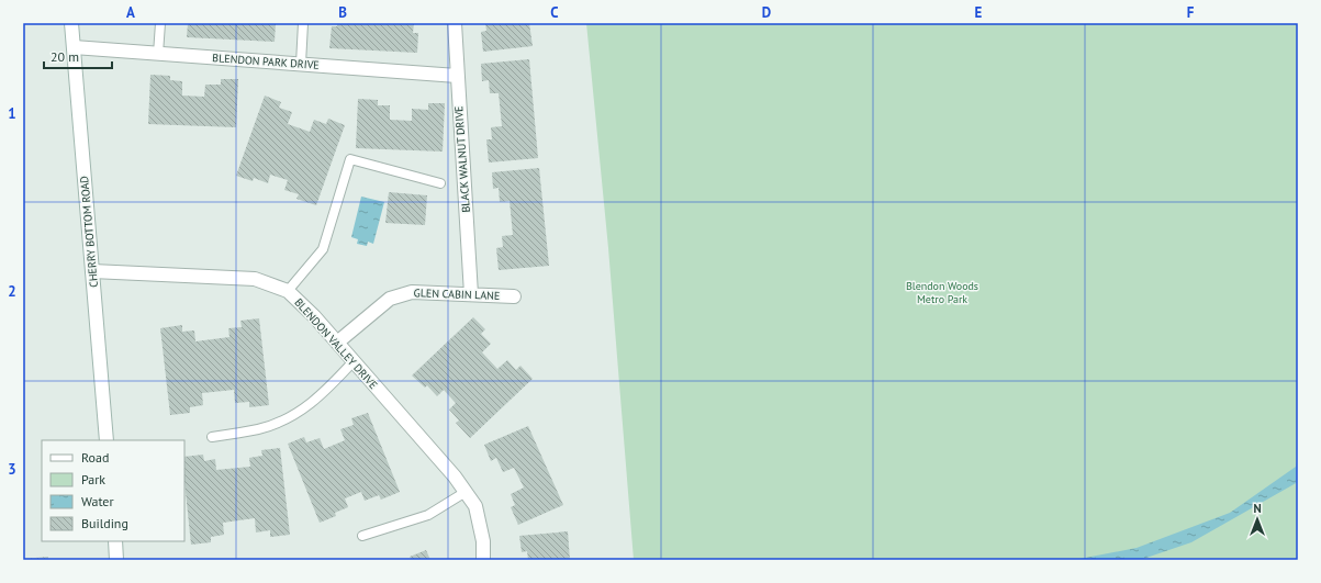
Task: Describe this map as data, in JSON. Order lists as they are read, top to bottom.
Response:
{
  "streets": {
    "street": [
      "BLENDON PARK DRIVE",
      "BLACK WALNUT DRIVE",
      "CHERRY BOTTOM ROAD",
      "GLEN CABIN LANE",
      "BLENDON VALLEY DRIVE"
    ]
  },
  "crossings": [
    ["BLENDON PARK DRIVE", "BLACK WALNUT DRIVE"],
    ["BLENDON PARK DRIVE", "CHERRY BOTTOM ROAD"],
    ["BLACK WALNUT DRIVE", "GLEN CABIN LANE"],
    ["CHERRY BOTTOM ROAD", "BLENDON VALLEY DRIVE"],
    ["GLEN CABIN LANE", "BLENDON VALLEY DRIVE"]
  ],
  "parks": ["Blendon Woods Metro Park"],
  "legend": [
    "Road",
    "Park",
    "Water",
    "Building"
  ],
  "scale_bar": "20 m",
  "north": "top",
  "grid": {
    "columns": [
      "A",
      "B",
      "C",
      "D",
      "E",
      "F"
    ],
    "rows": ["1", "2", "3"]
  }
}
